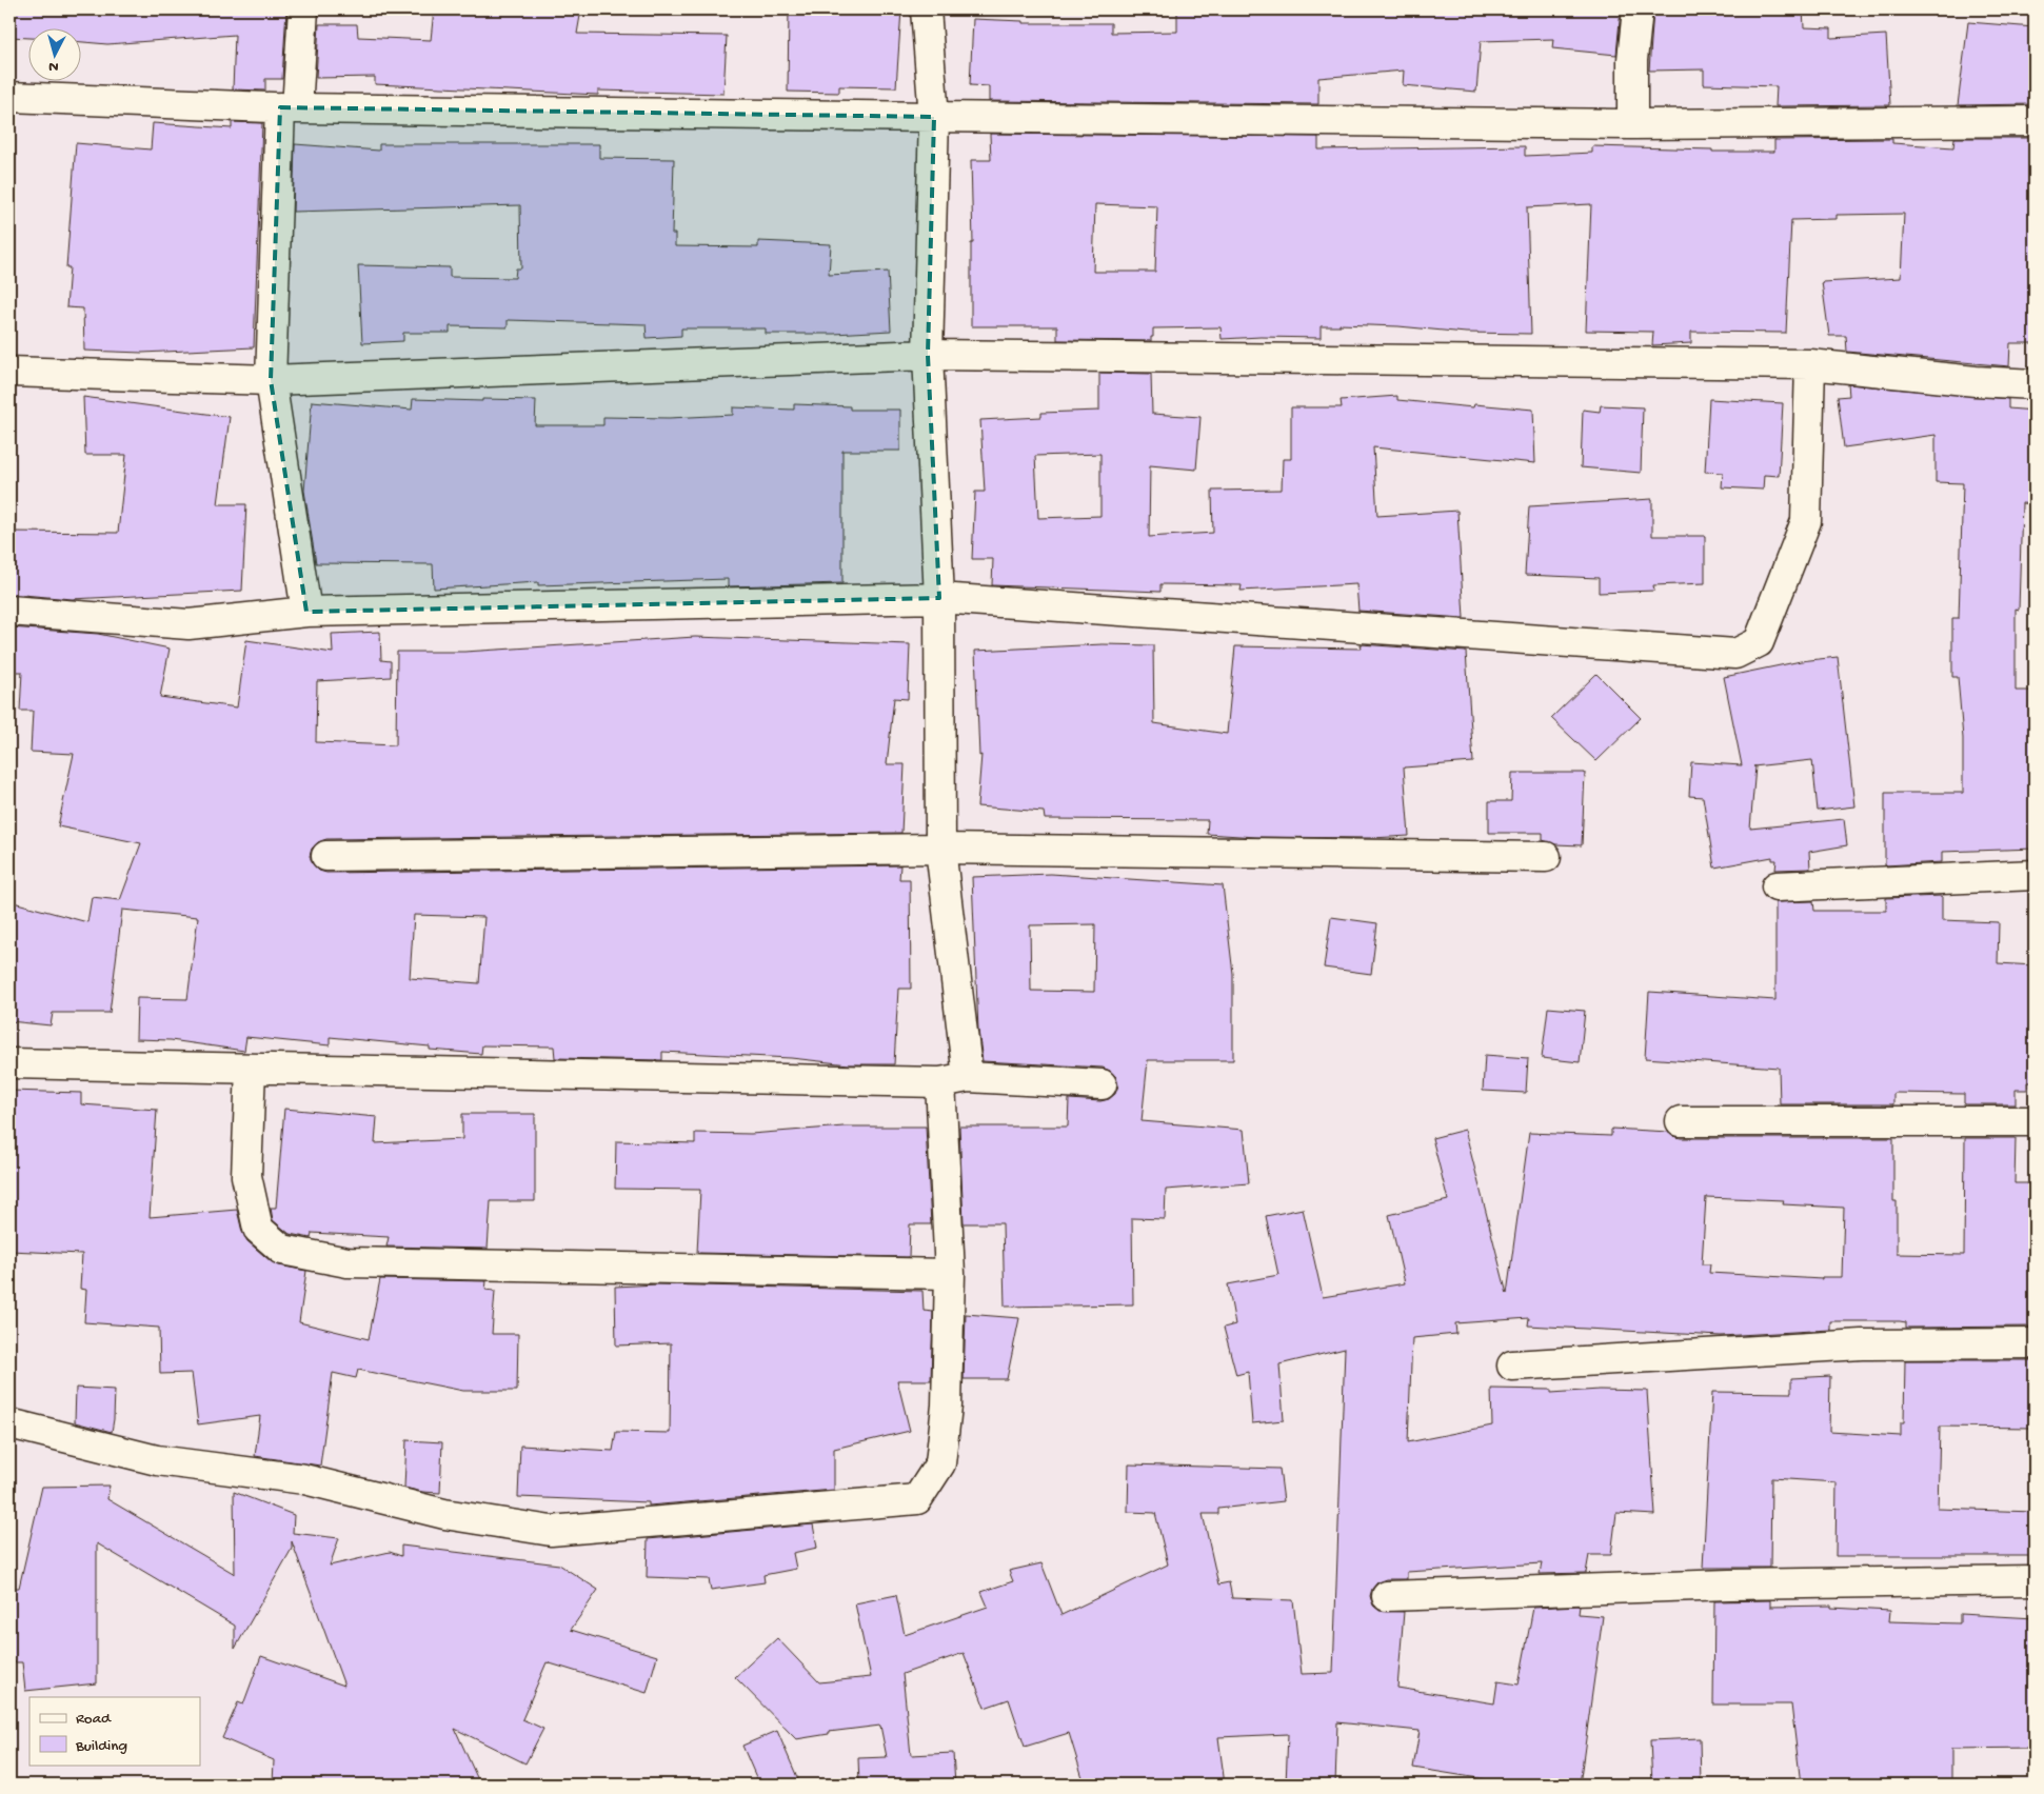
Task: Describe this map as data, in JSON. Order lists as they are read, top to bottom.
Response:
{
  "legend": ["Road", "Building"],
  "north": "bottom"
}
